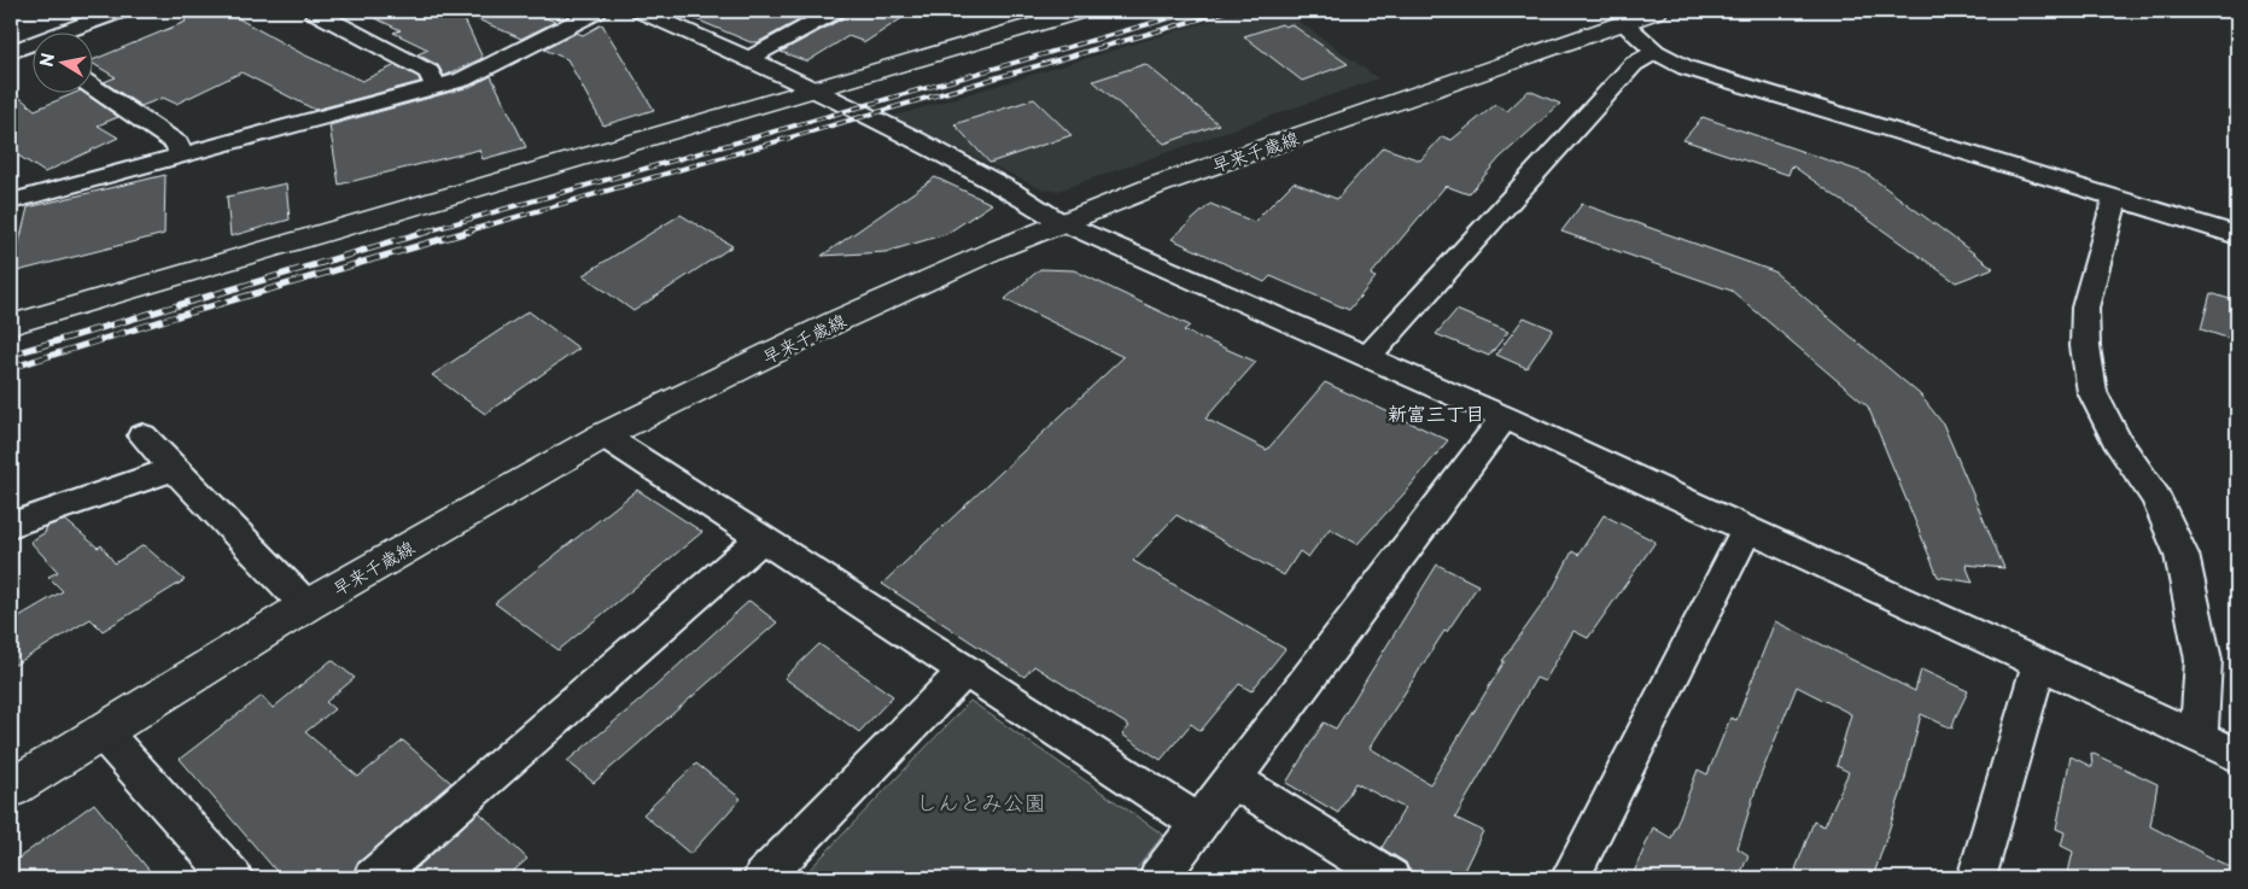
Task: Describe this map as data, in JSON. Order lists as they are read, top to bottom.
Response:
{
  "streets": {
    "main road": ["早来千歳線"]
  },
  "districts": ["新富三丁目"],
  "parks": ["しんとみ公園"],
  "north": "left"
}
